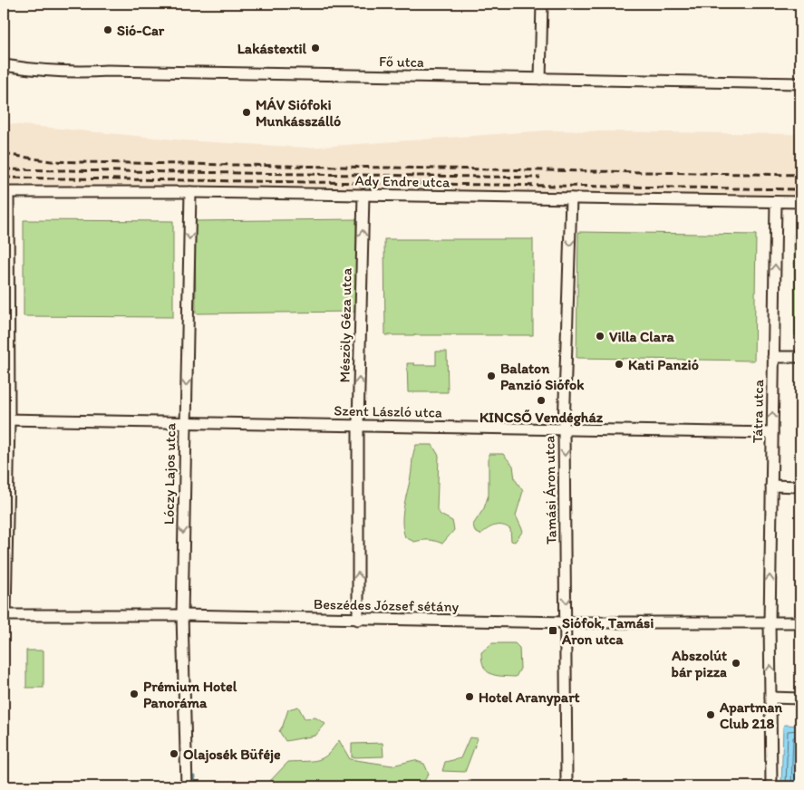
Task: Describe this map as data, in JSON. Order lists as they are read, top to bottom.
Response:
{
  "streets": {
    "street": [
      "Fő utca",
      "Ady Endre utca",
      "Mészöly Géza utca",
      "Szent László utca",
      "Tátra utca",
      "Lóczy Lajos utca",
      "Tamási Áron utca",
      "Beszédes József sétány"
    ]
  },
  "crossings": [
    ["Ady Endre utca", "Mészöly Géza utca"],
    ["Ady Endre utca", "Tátra utca"],
    ["Ady Endre utca", "Lóczy Lajos utca"],
    ["Ady Endre utca", "Tamási Áron utca"],
    ["Mészöly Géza utca", "Szent László utca"],
    ["Mészöly Géza utca", "Beszédes József sétány"],
    ["Szent László utca", "Tátra utca"],
    ["Szent László utca", "Lóczy Lajos utca"],
    ["Szent László utca", "Tamási Áron utca"],
    ["Tátra utca", "Beszédes József sétány"],
    ["Lóczy Lajos utca", "Beszédes József sétány"],
    ["Tamási Áron utca", "Beszédes József sétány"]
  ],
  "one_way": [
    "Mészöly Géza utca",
    "Tátra utca",
    "Lóczy Lajos utca",
    "Tamási Áron utca"
  ],
  "places": {
    "other": [
      "Sió-Car",
      "Lakástextil",
      "MÁV Siófoki Munkásszálló",
      "Villa Clara",
      "Kati Panzió",
      "Balaton Panzió Siófok",
      "KINCSŐ Vendégház",
      "Abszolút bár pizza",
      "Prémium Hotel Panoráma",
      "Hotel Aranypart",
      "Apartman Club 218",
      "Olajosék Büféje"
    ],
    "transit": ["Siófok, Tamási Áron utca"]
  }
}
